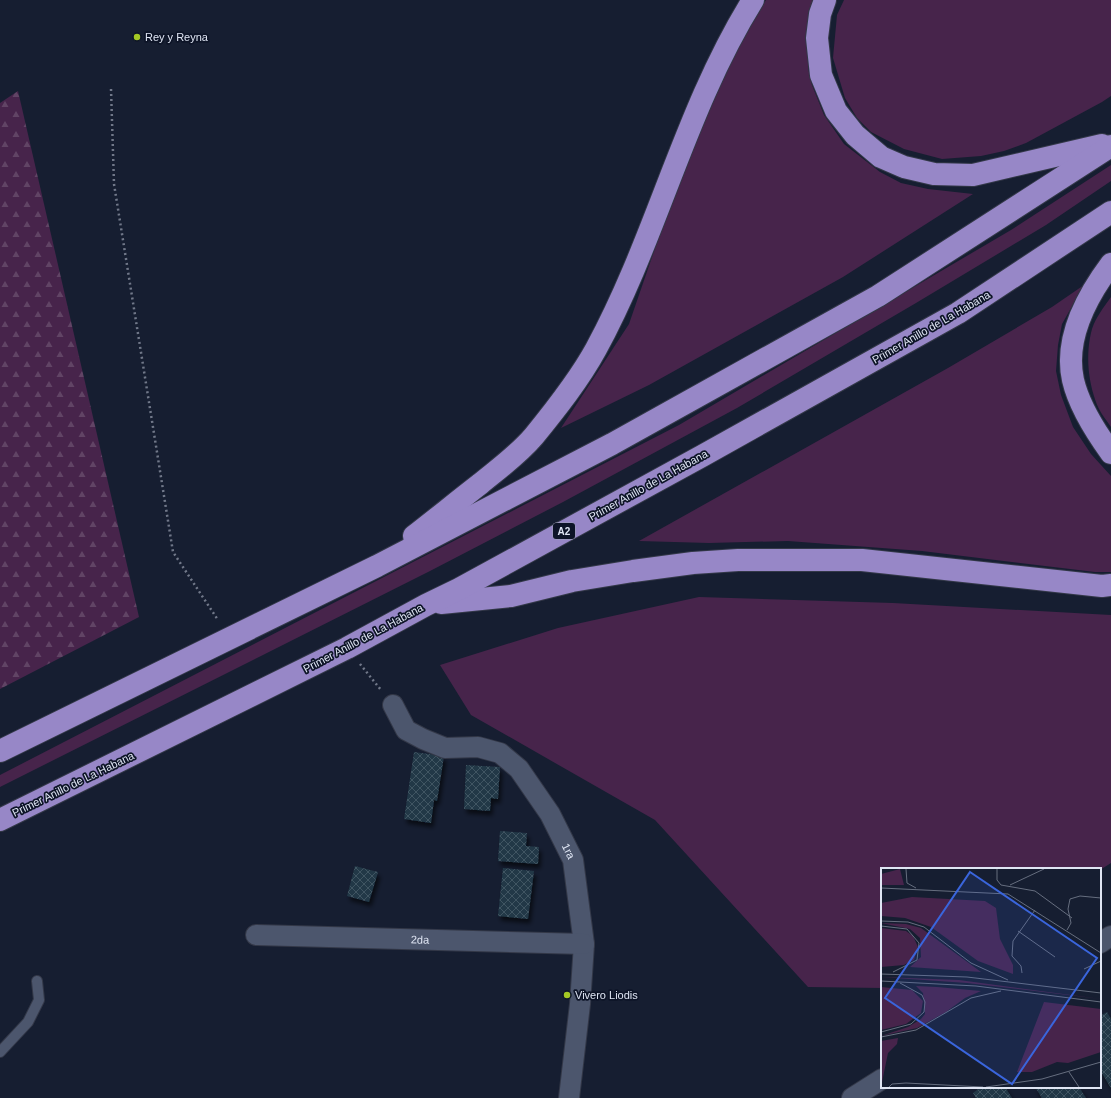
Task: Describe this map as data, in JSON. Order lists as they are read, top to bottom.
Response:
{
  "streets": {
    "highway": ["Primer Anillo de La Habana", "A2"],
    "street": ["1ra", "2da"]
  },
  "crossings": [
    ["1ra", "2da"]
  ],
  "places": ["Rey y Reyna", "Vivero Liodis"]
}
